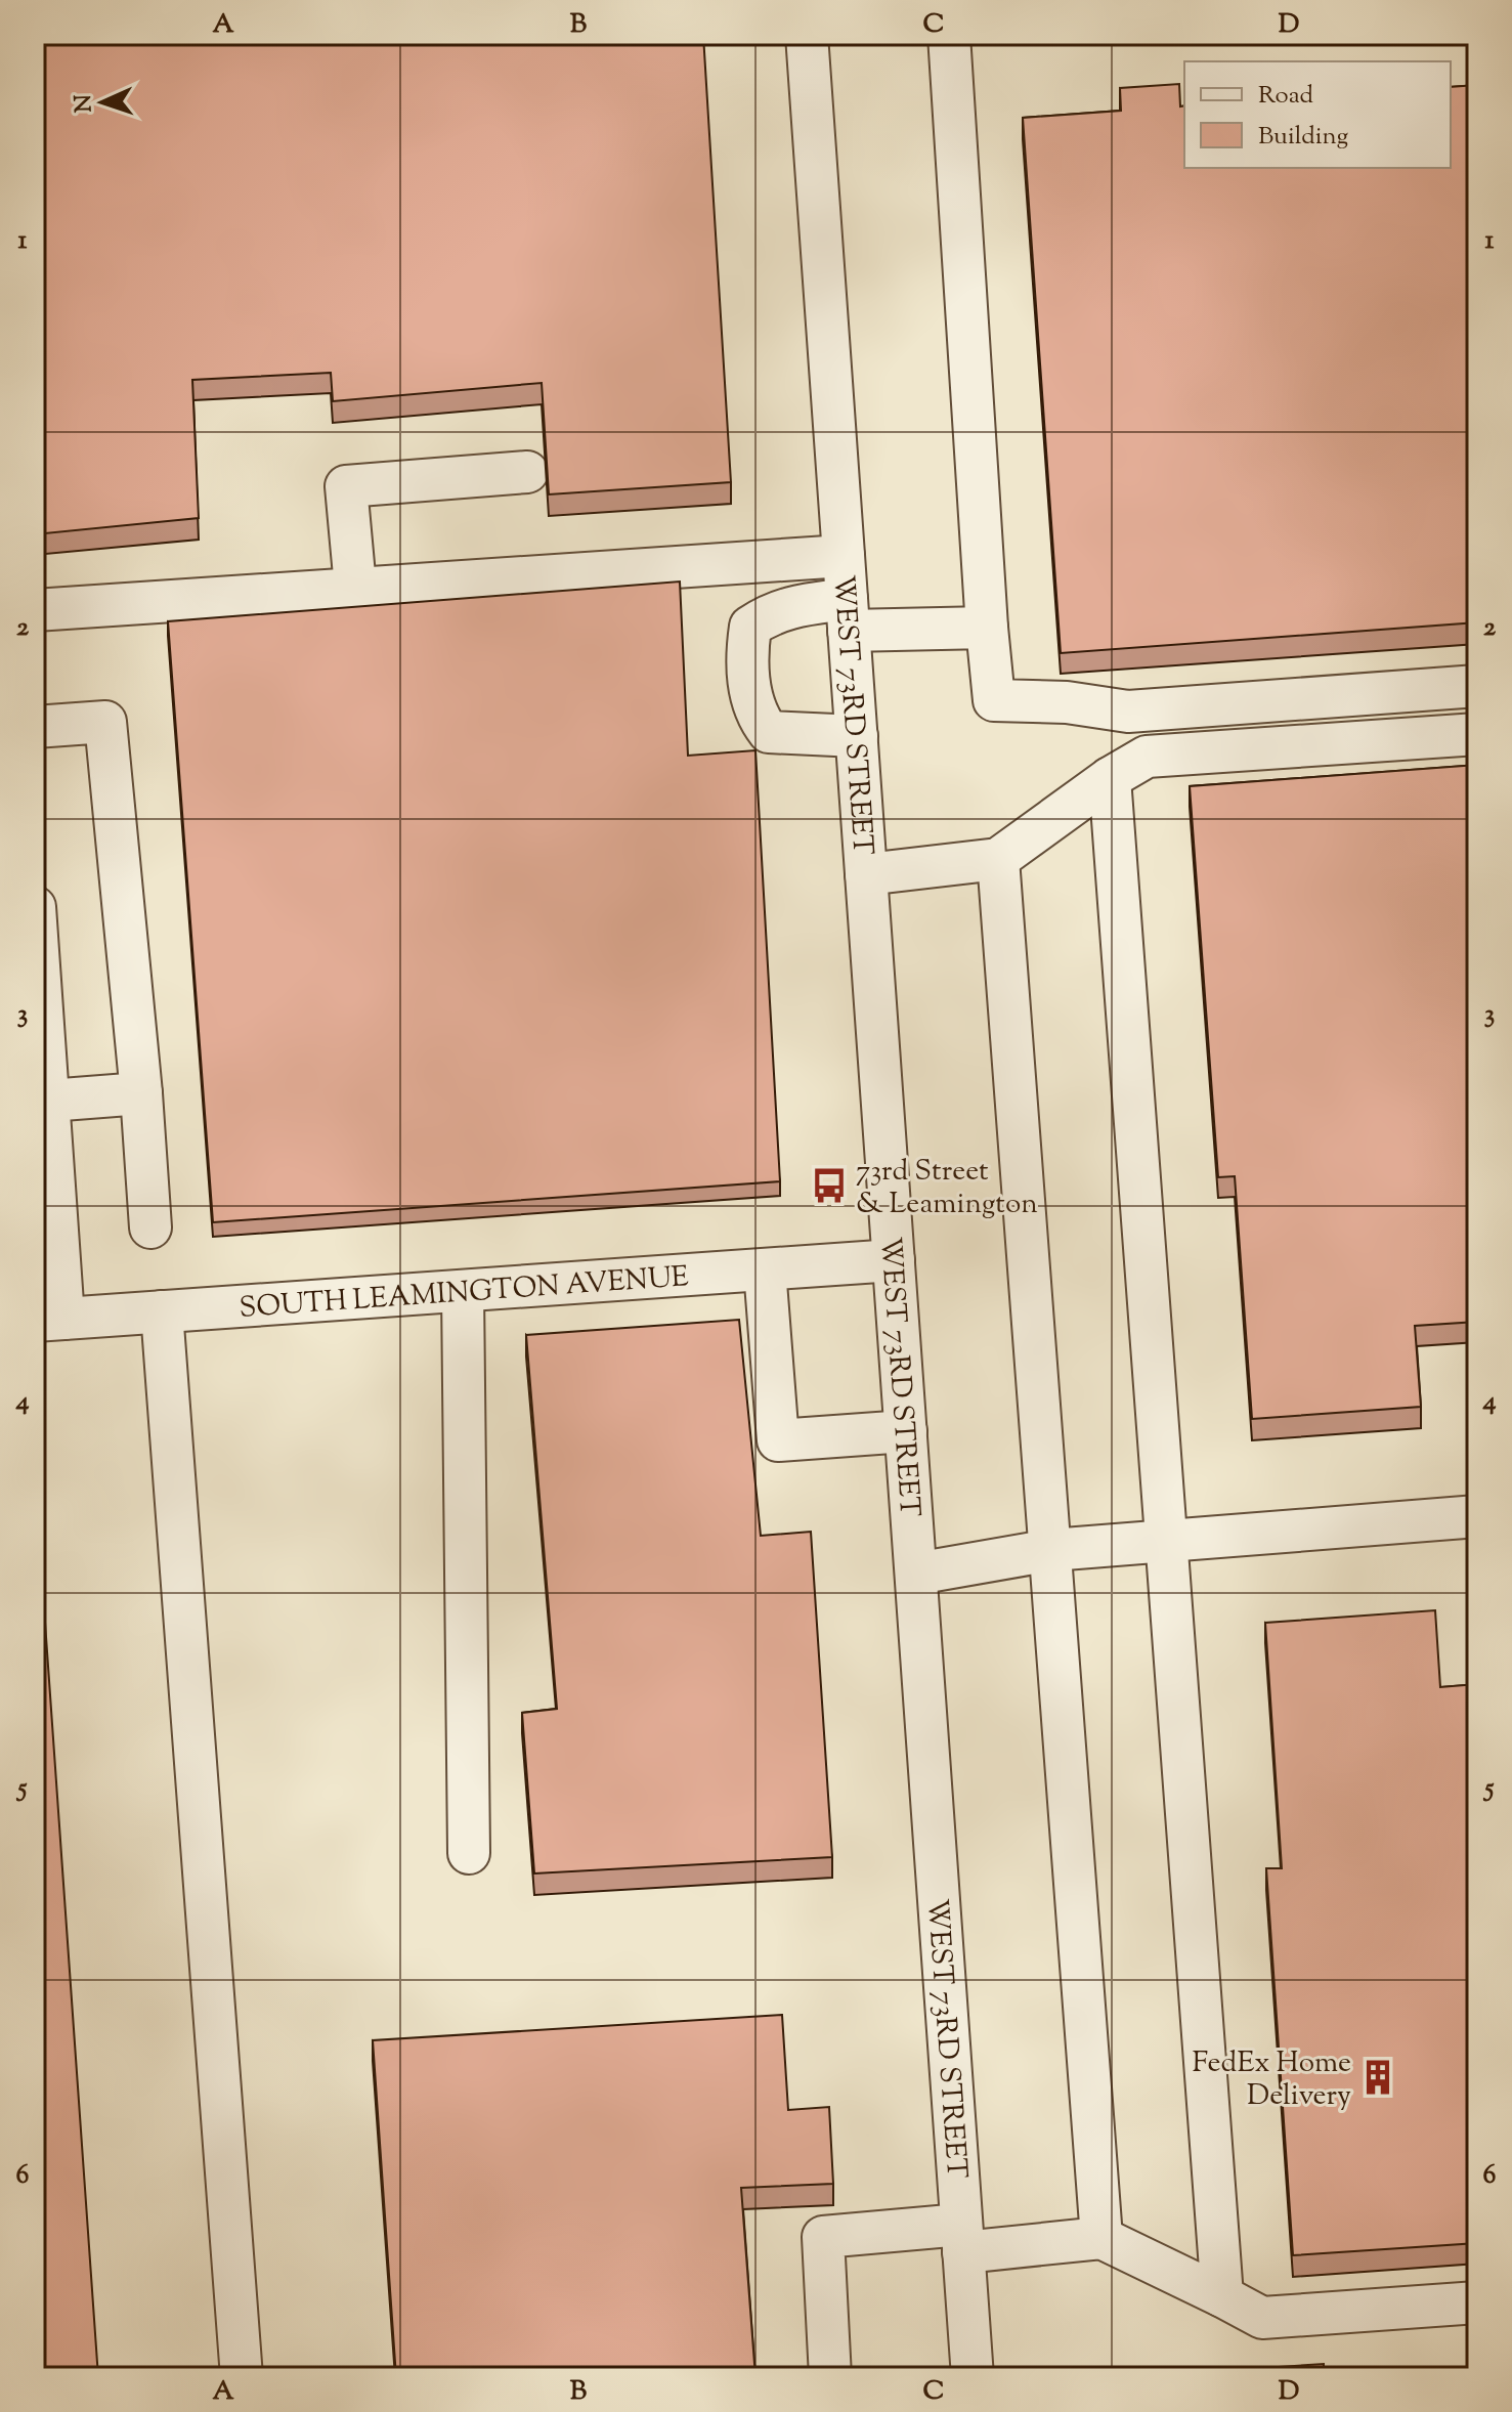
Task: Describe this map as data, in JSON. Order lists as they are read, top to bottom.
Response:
{
  "streets": {
    "street": ["WEST 73RD STREET", "SOUTH LEAMINGTON AVENUE"]
  },
  "crossings": [
    ["WEST 73RD STREET", "SOUTH LEAMINGTON AVENUE"]
  ],
  "places": {
    "bus stop": ["73rd Street & Leamington"],
    "building": ["FedEx Home Delivery"]
  },
  "legend": ["Road", "Building"],
  "north": "left",
  "grid": {
    "columns": [
      "A",
      "B",
      "C",
      "D"
    ],
    "rows": [
      "1",
      "2",
      "3",
      "4",
      "5",
      "6"
    ]
  }
}
